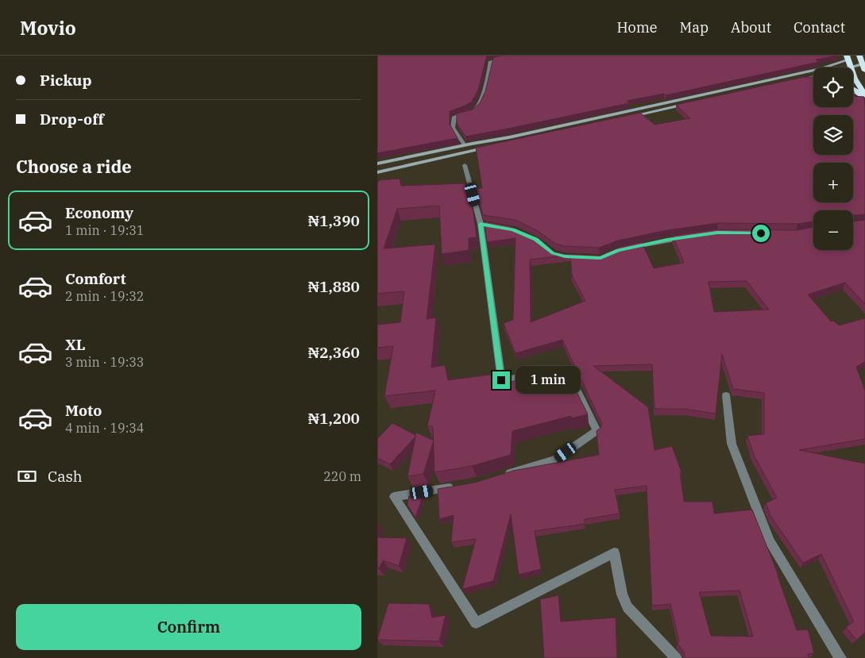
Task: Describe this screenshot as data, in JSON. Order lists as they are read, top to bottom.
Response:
{
  "page": {
    "header": "Movio",
    "nav": [
      "Home",
      "Map",
      "About",
      "Contact"
    ],
    "banner": ["Pickup", "Drop-off"],
    "map_buttons": ["+", "−"],
    "heading": "Choose a ride",
    "list": [
      {
        "name": "Economy",
        "note": "1 min · 19:31",
        "value": "₦1,390"
      },
      {
        "name": "Comfort",
        "note": "2 min · 19:32",
        "value": "₦1,880"
      },
      {
        "name": "XL",
        "note": "3 min · 19:33",
        "value": "₦2,360"
      },
      {
        "name": "Moto",
        "note": "4 min · 19:34",
        "value": "₦1,200"
      }
    ],
    "bubble": "1 min",
    "pay": ["Cash", "220 m"],
    "buttons": "Confirm"
  }
}
